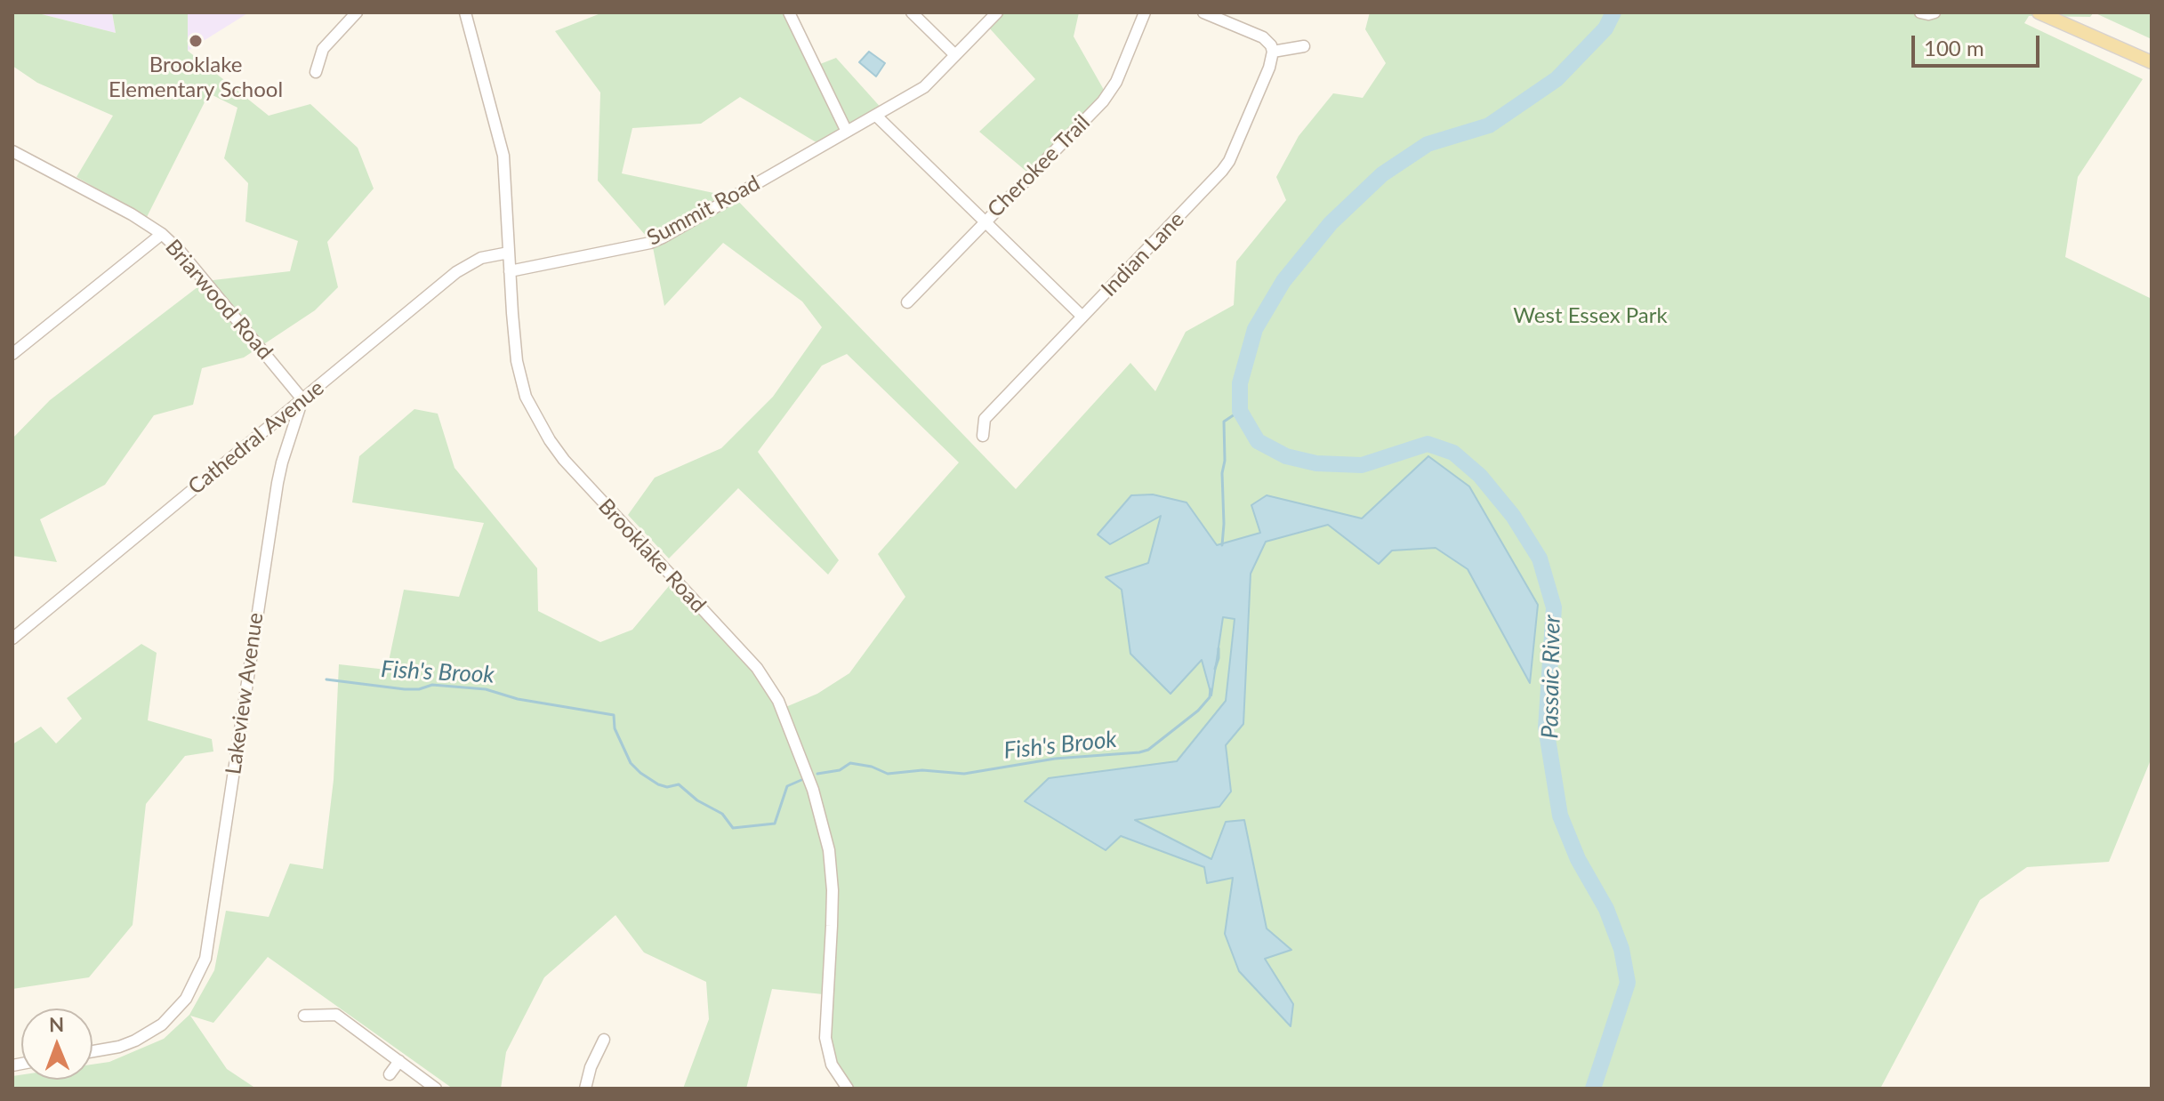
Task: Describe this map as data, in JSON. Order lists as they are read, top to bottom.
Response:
{
  "streets": {
    "street": [
      "Cherokee Trail",
      "Summit Road",
      "Indian Lane",
      "Briarwood Road",
      "Cathedral Avenue",
      "Brooklake Road",
      "Lakeview Avenue"
    ]
  },
  "crossings": [
    ["Summit Road", "Brooklake Road"],
    ["Briarwood Road", "Cathedral Avenue"],
    ["Briarwood Road", "Lakeview Avenue"],
    ["Cathedral Avenue", "Brooklake Road"],
    ["Cathedral Avenue", "Lakeview Avenue"]
  ],
  "water": ["Fish's Brook", "Passaic River"],
  "parks": ["West Essex Park"],
  "places": ["Brooklake Elementary School"],
  "scale_bar": "100 m",
  "north": "top"
}
